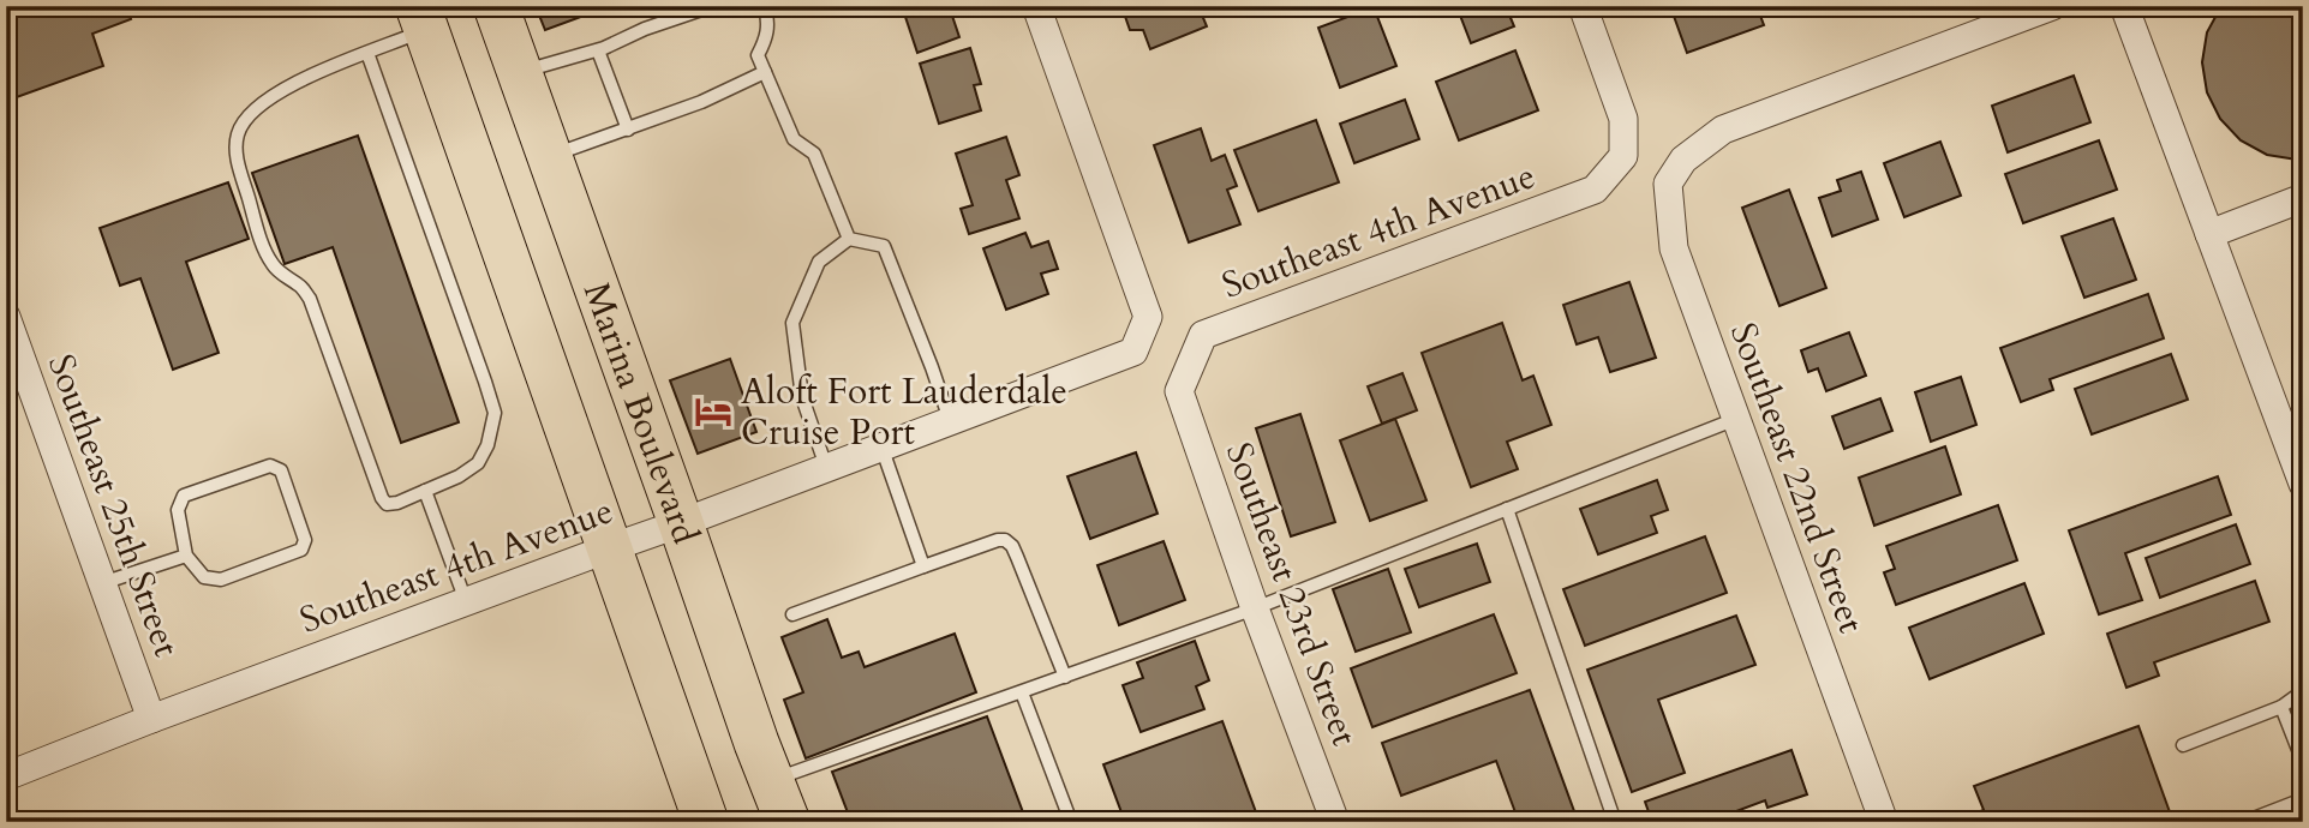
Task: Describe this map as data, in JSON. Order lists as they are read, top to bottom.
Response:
{
  "streets": {
    "main road": ["Marina Boulevard"],
    "street": [
      "Southeast 4th Avenue",
      "Southeast 22nd Street",
      "Southeast 25th Street",
      "Southeast 23rd Street"
    ]
  },
  "crossings": [
    ["Southeast 4th Avenue", "Marina Boulevard"],
    ["Southeast 4th Avenue", "Southeast 25th Street"],
    ["Southeast 4th Avenue", "Southeast 23rd Street"]
  ],
  "places": {
    "hotel": ["Aloft Fort Lauderdale Cruise Port"]
  }
}
